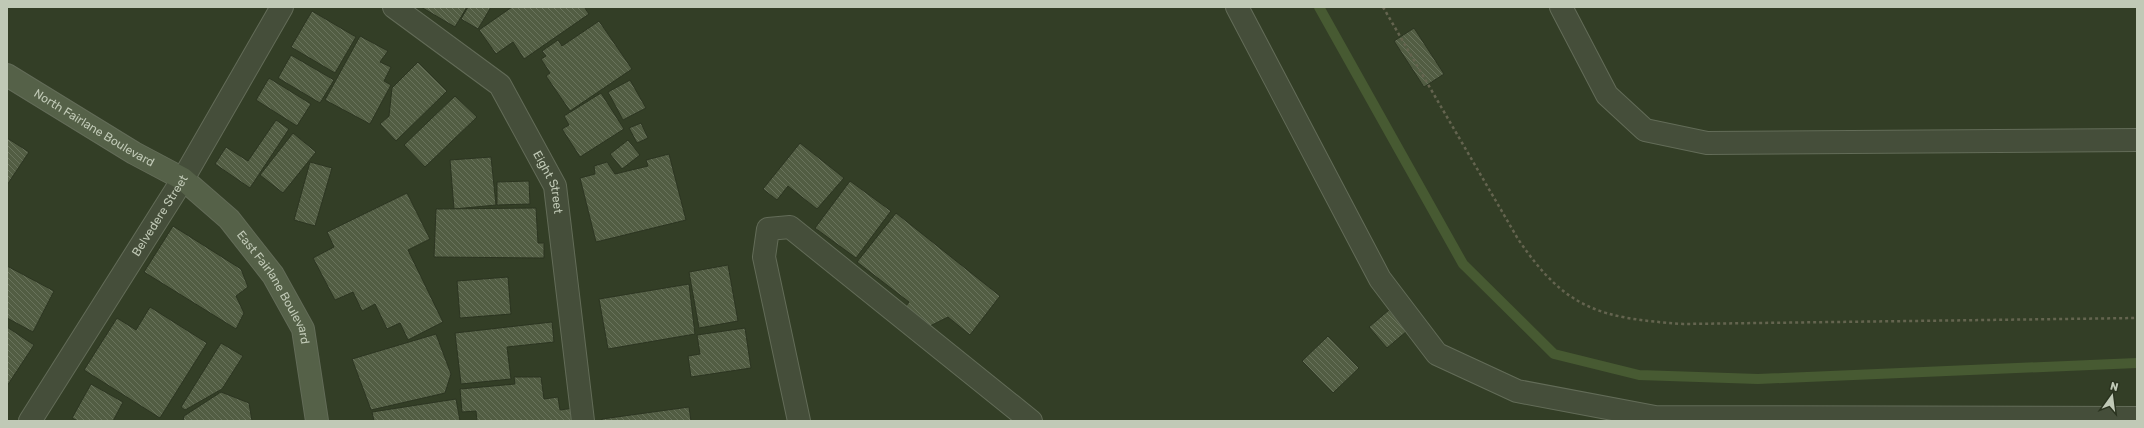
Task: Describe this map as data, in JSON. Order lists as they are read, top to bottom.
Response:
{
  "streets": {
    "street": [
      "North Fairlane Boulevard",
      "Eight Street",
      "Belvedere Street",
      "East Fairlane Boulevard"
    ]
  },
  "crossings": [
    ["North Fairlane Boulevard", "Belvedere Street"],
    ["North Fairlane Boulevard", "East Fairlane Boulevard"],
    ["Belvedere Street", "East Fairlane Boulevard"]
  ],
  "north": "top"
}
